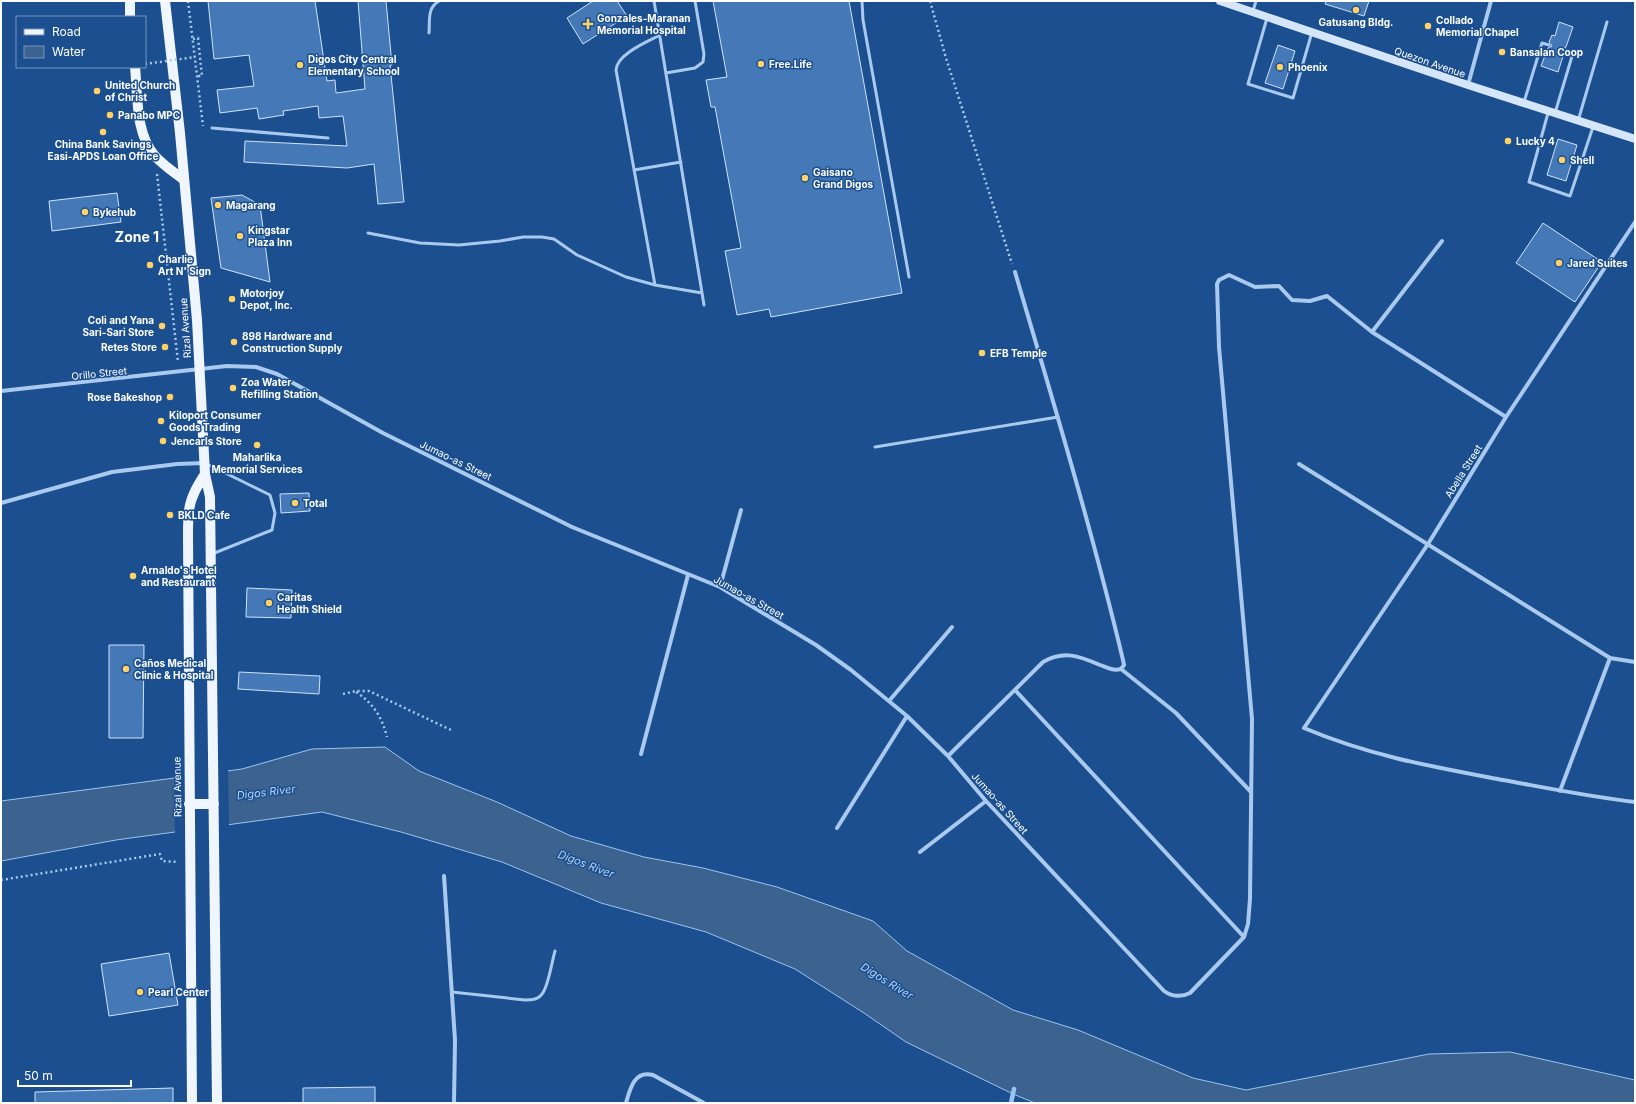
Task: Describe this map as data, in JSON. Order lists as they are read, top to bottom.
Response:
{
  "streets": {
    "main road": ["Quezon Avenue", "Rizal Avenue"],
    "street": ["Orillo Street", "Jumao-as Street", "Abella Street"]
  },
  "crossings": [
    ["Rizal Avenue", "Orillo Street"],
    ["Rizal Avenue", "Jumao-as Street"],
    ["Orillo Street", "Jumao-as Street"]
  ],
  "districts": ["Zone 1"],
  "water": ["Digos River"],
  "places": {
    "other": [
      "Gatusang Bldg.",
      "Collado Memorial Chapel",
      "Bansalan Coop",
      "Free.Life",
      "Digos City Central Elementary School",
      "Phoenix",
      "United Church of Christ",
      "Panabo MPC",
      "China Bank Savings Easi-APDS Loan Office",
      "Lucky 4",
      "Shell",
      "Gaisano Grand Digos",
      "Magarang",
      "Bykehub",
      "Kingstar Plaza Inn",
      "Jared Suites",
      "Charlie Art N' Sign",
      "Motorjoy Depot, Inc.",
      "Coli and Yana Sari-Sari Store",
      "898 Hardware and Construction Supply",
      "Retes Store",
      "EFB Temple",
      "Zoa Water Refilling Station",
      "Rose Bakeshop",
      "Kiloport Consumer Goods Trading",
      "Jencarls Store",
      "Maharlika Memorial Services",
      "Total",
      "BKLD Cafe",
      "Arnaldo's Hotel and Restaurant",
      "Caritas Health Shield",
      "Caños Medical Clinic & Hospital",
      "Pearl Center"
    ],
    "health": ["Gonzales-Maranan Memorial Hospital"]
  },
  "legend": ["Road", "Water"],
  "scale_bar": "50 m"
}
